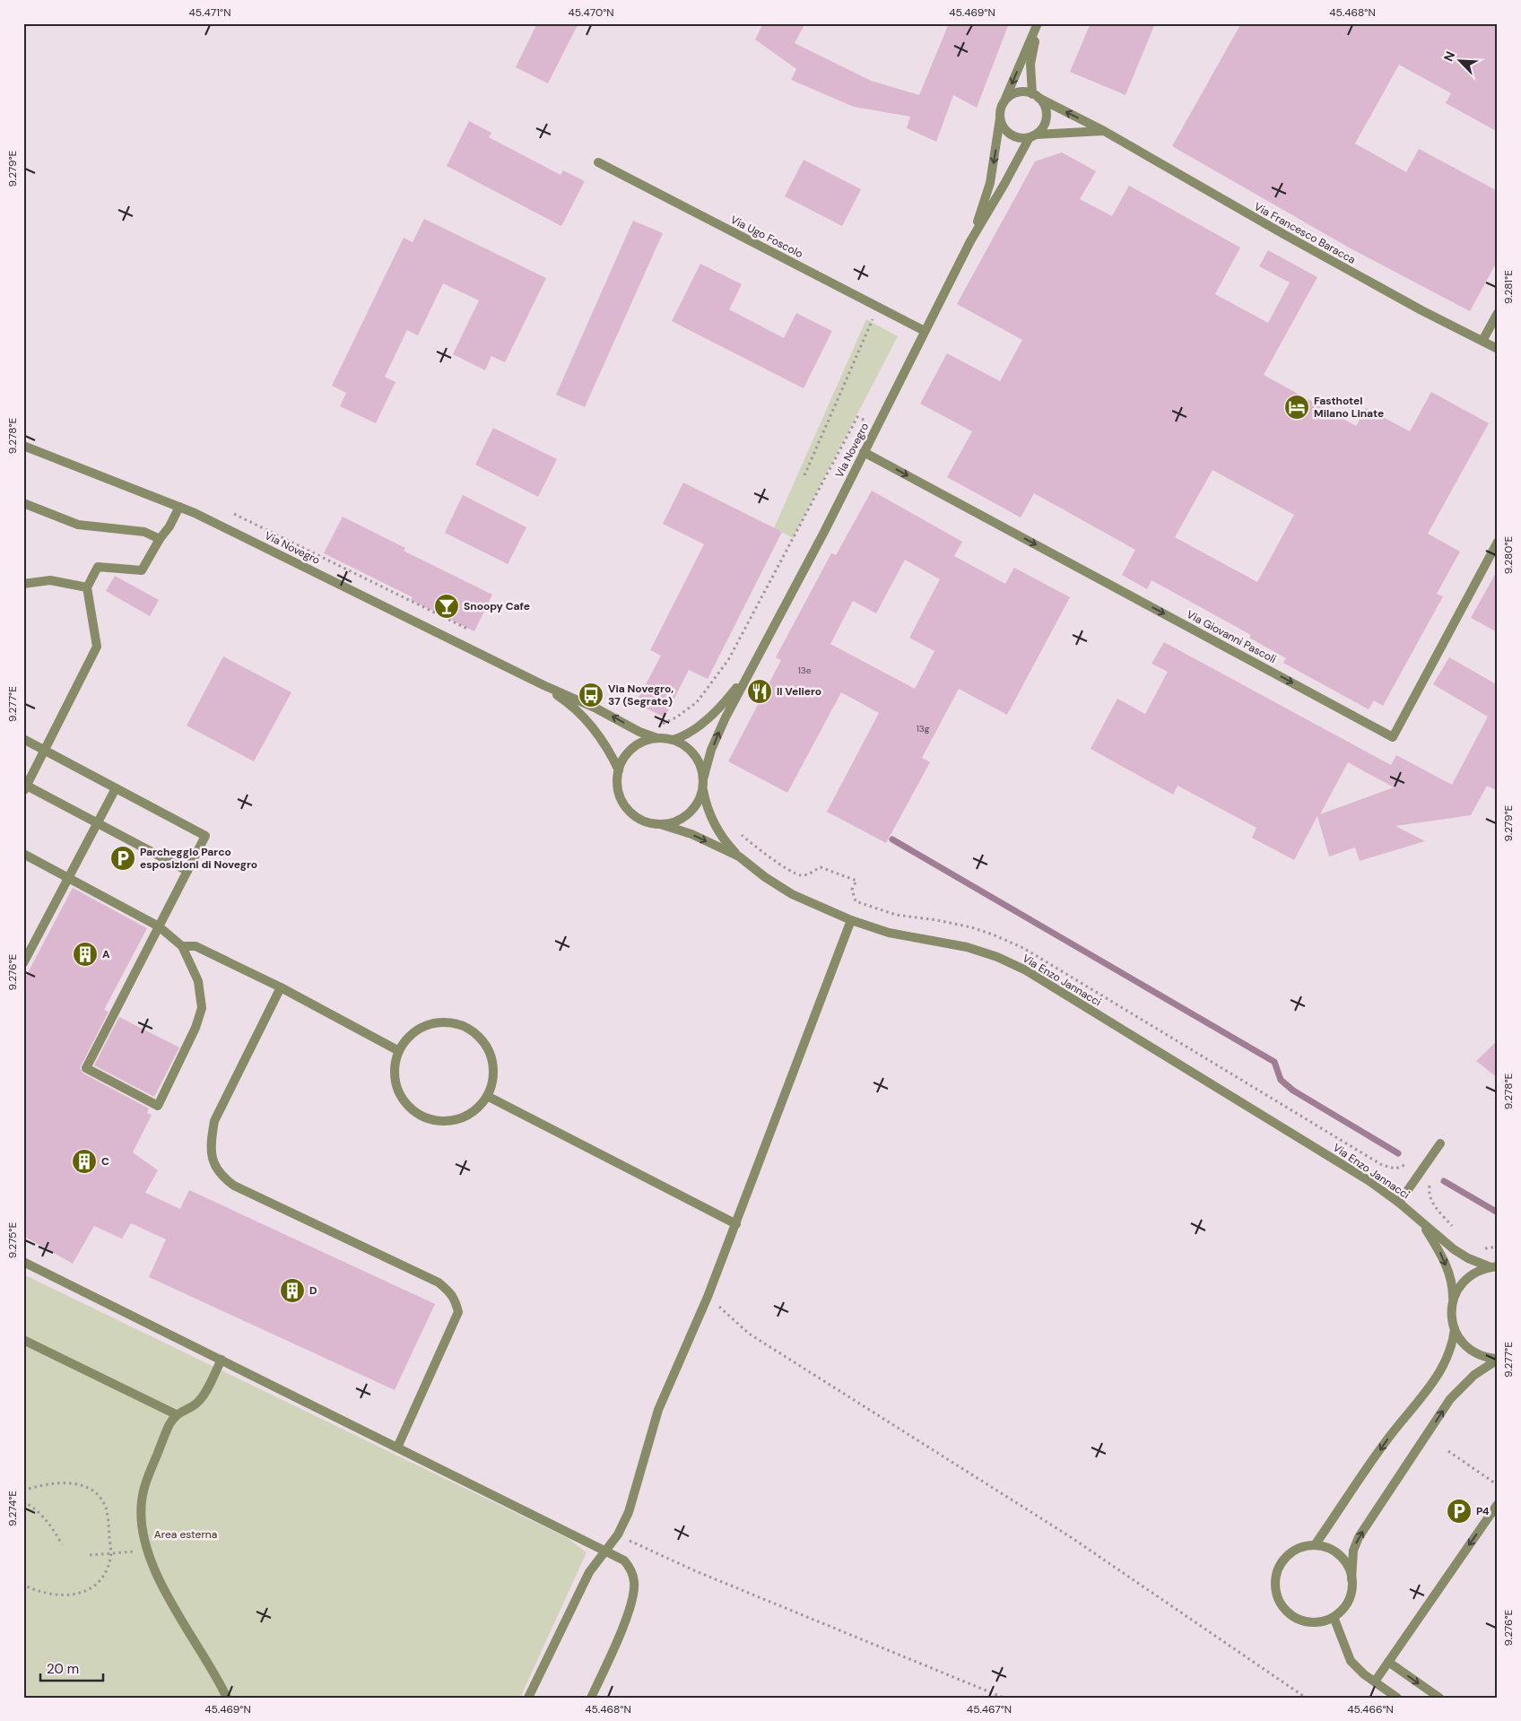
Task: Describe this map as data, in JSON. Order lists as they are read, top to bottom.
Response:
{
  "streets": {
    "street": [
      "Via Francesco Baracca",
      "Via Ugo Foscolo",
      "Via Novegro",
      "Via Giovanni Pascoli",
      "Via Enzo Jannacci"
    ]
  },
  "crossings": [
    ["Via Francesco Baracca", "Via Novegro"],
    ["Via Ugo Foscolo", "Via Novegro"],
    ["Via Novegro", "Via Giovanni Pascoli"],
    ["Via Novegro", "Via Enzo Jannacci"]
  ],
  "parks": ["Area esterna"],
  "places": {
    "hotel": ["Fasthotel Milano Linate"],
    "bar": ["Snoopy Cafe"],
    "restaurant": ["Il Veliero"],
    "bus stop": ["Via Novegro, 37 (Segrate)"],
    "parking": ["Parcheggio Parco esposizioni di Novegro", "P4"],
    "building": ["A", "C", "D"]
  },
  "house_numbers": ["13e", "13g"],
  "scale_bar": "20 m",
  "north": "top left",
  "coordinates": [
    "45.471°N",
    "45.470°N",
    "45.469°N",
    "45.468°N",
    "9.279°E",
    "9.281°E",
    "9.278°E",
    "9.280°E",
    "9.277°E",
    "9.276°E",
    "9.275°E",
    "9.274°E",
    "45.467°N",
    "45.466°N"
  ]
}
